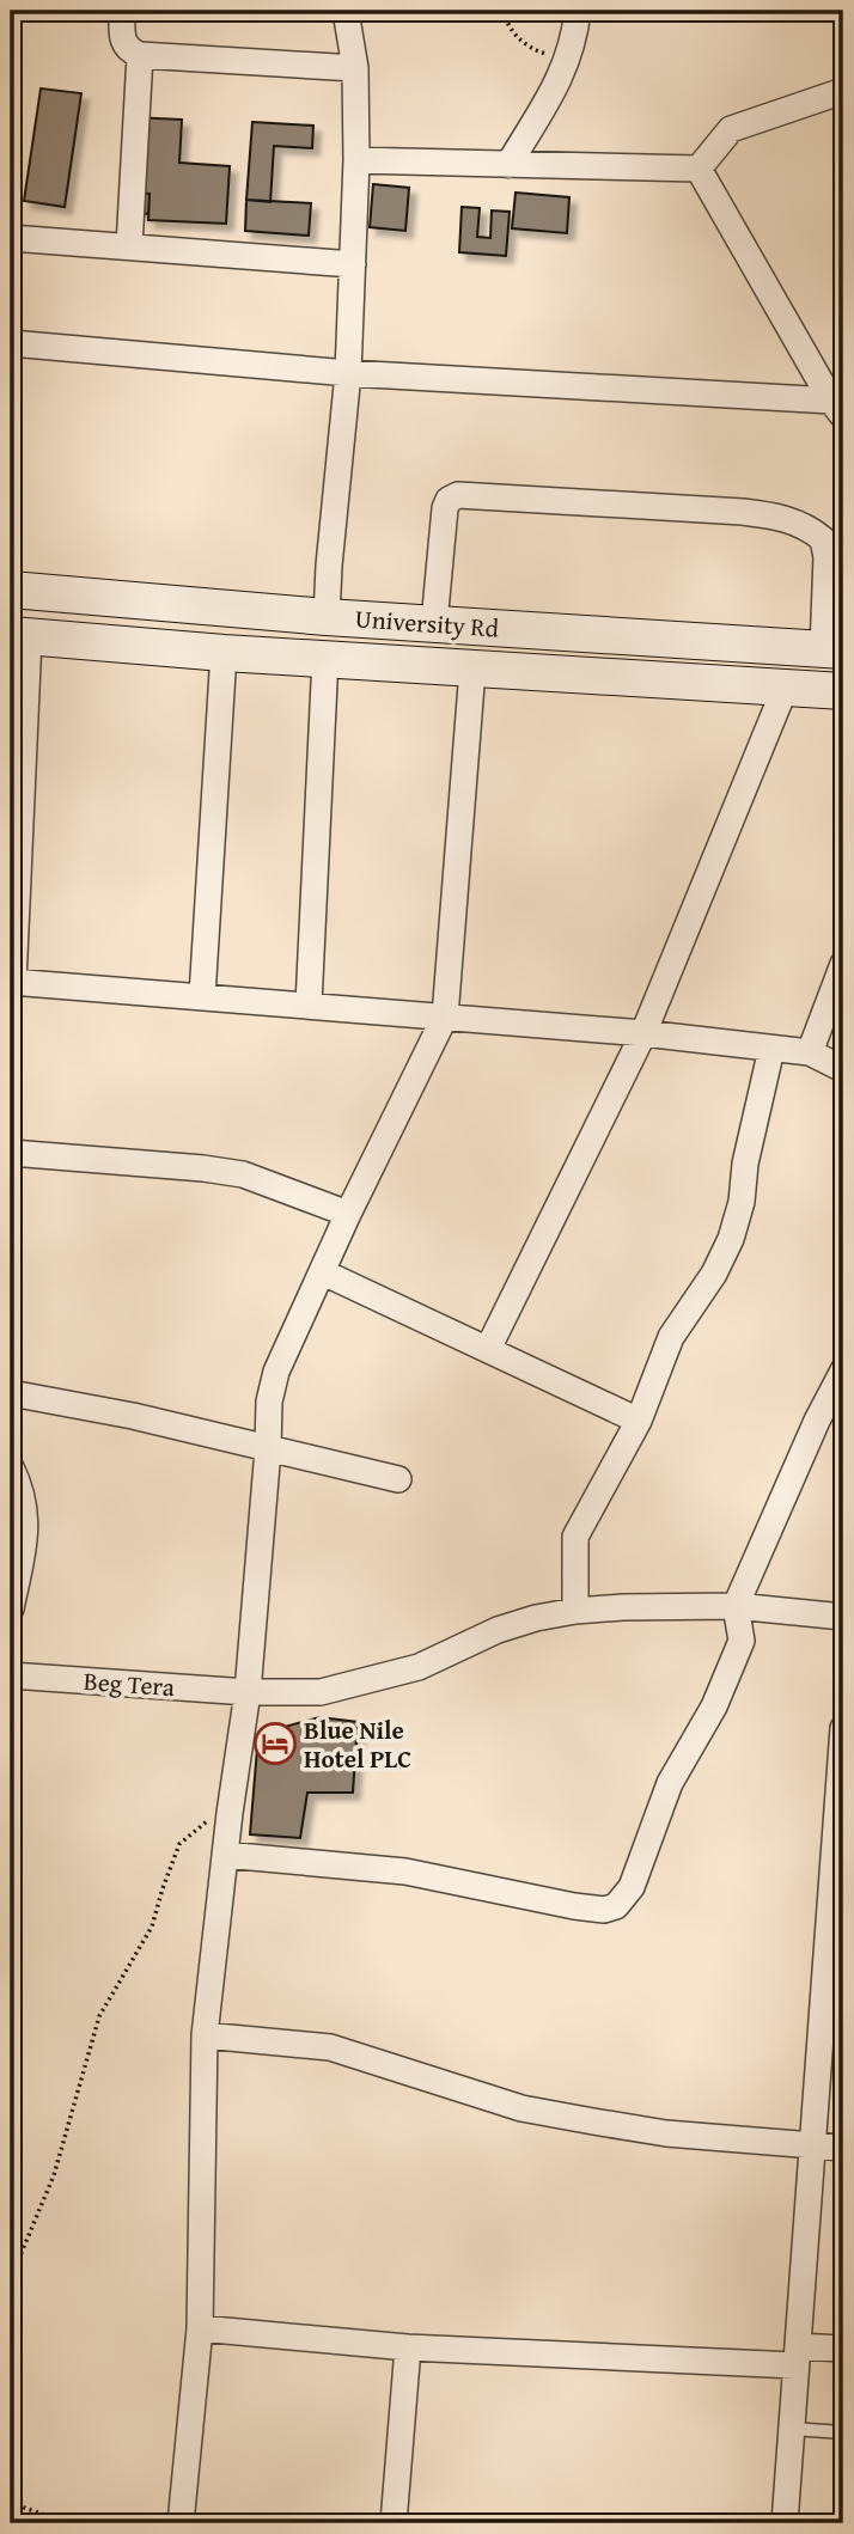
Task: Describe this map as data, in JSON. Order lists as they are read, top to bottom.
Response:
{
  "streets": {
    "street": ["University Rd", "Beg Tera"]
  },
  "places": {
    "hotel": ["Blue Nile Hotel PLC"]
  }
}
